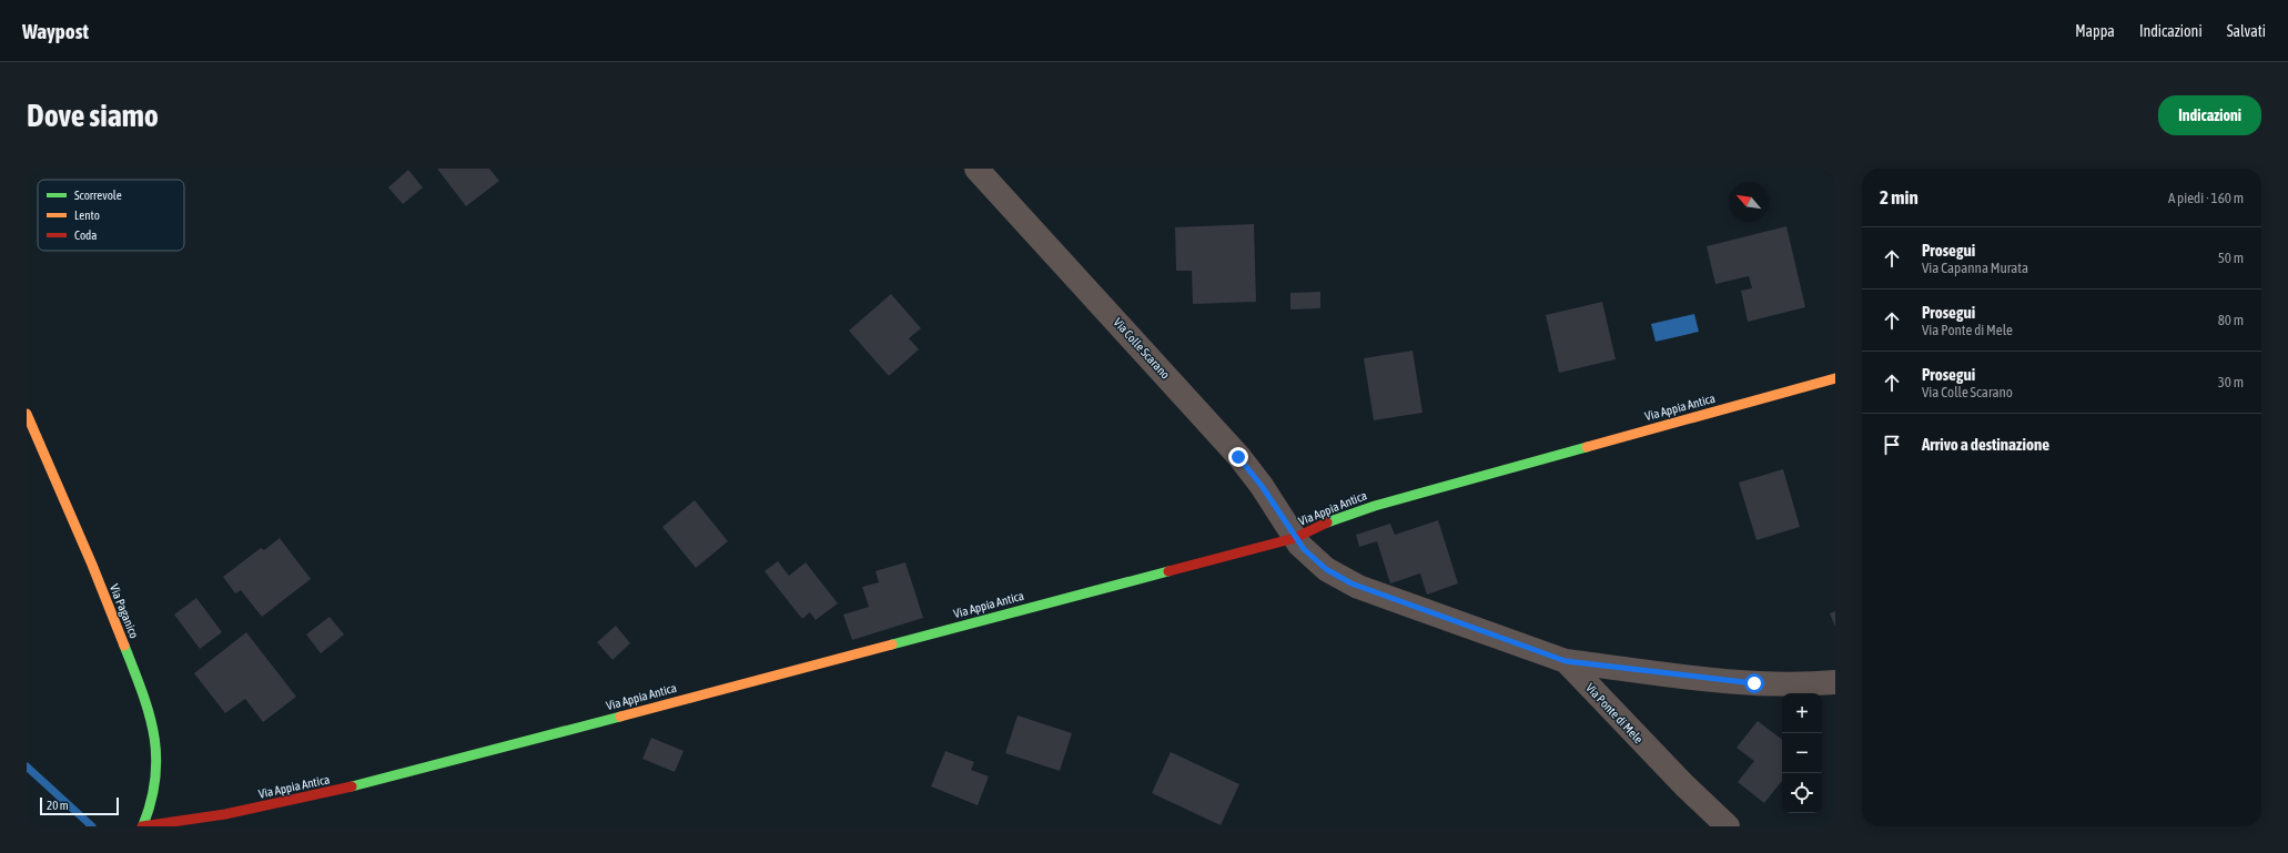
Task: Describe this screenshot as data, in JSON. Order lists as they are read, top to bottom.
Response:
{
  "streets": {
    "street": [
      "Via Colle Scarano",
      "Via Appia Antica",
      "Via Paganico",
      "Via Ponte di Mele"
    ]
  },
  "crossings": [
    ["Via Colle Scarano", "Via Appia Antica"],
    ["Via Colle Scarano", "Via Ponte di Mele"],
    ["Via Appia Antica", "Via Paganico"],
    ["Via Appia Antica", "Via Ponte di Mele"]
  ],
  "legend": ["Scorrevole", "Lento", "Coda"],
  "scale_bar": "20 m",
  "north": "top left",
  "page": {
    "header": "Waypost",
    "nav": ["Mappa", "Indicazioni", "Salvati"],
    "buttons": "Indicazioni",
    "title": "Dove siamo",
    "heading": ["2 min", "A piedi · 160 m"],
    "list": [
      ["Prosegui", "Via Capanna Murata", "50 m"],
      ["Prosegui", "Via Ponte di Mele", "80 m"],
      ["Prosegui", "Via Colle Scarano", "30 m"],
      "Arrivo a destinazione"
    ],
    "map_buttons": ["+", "−"],
    "scale": "20 m"
  }
}
